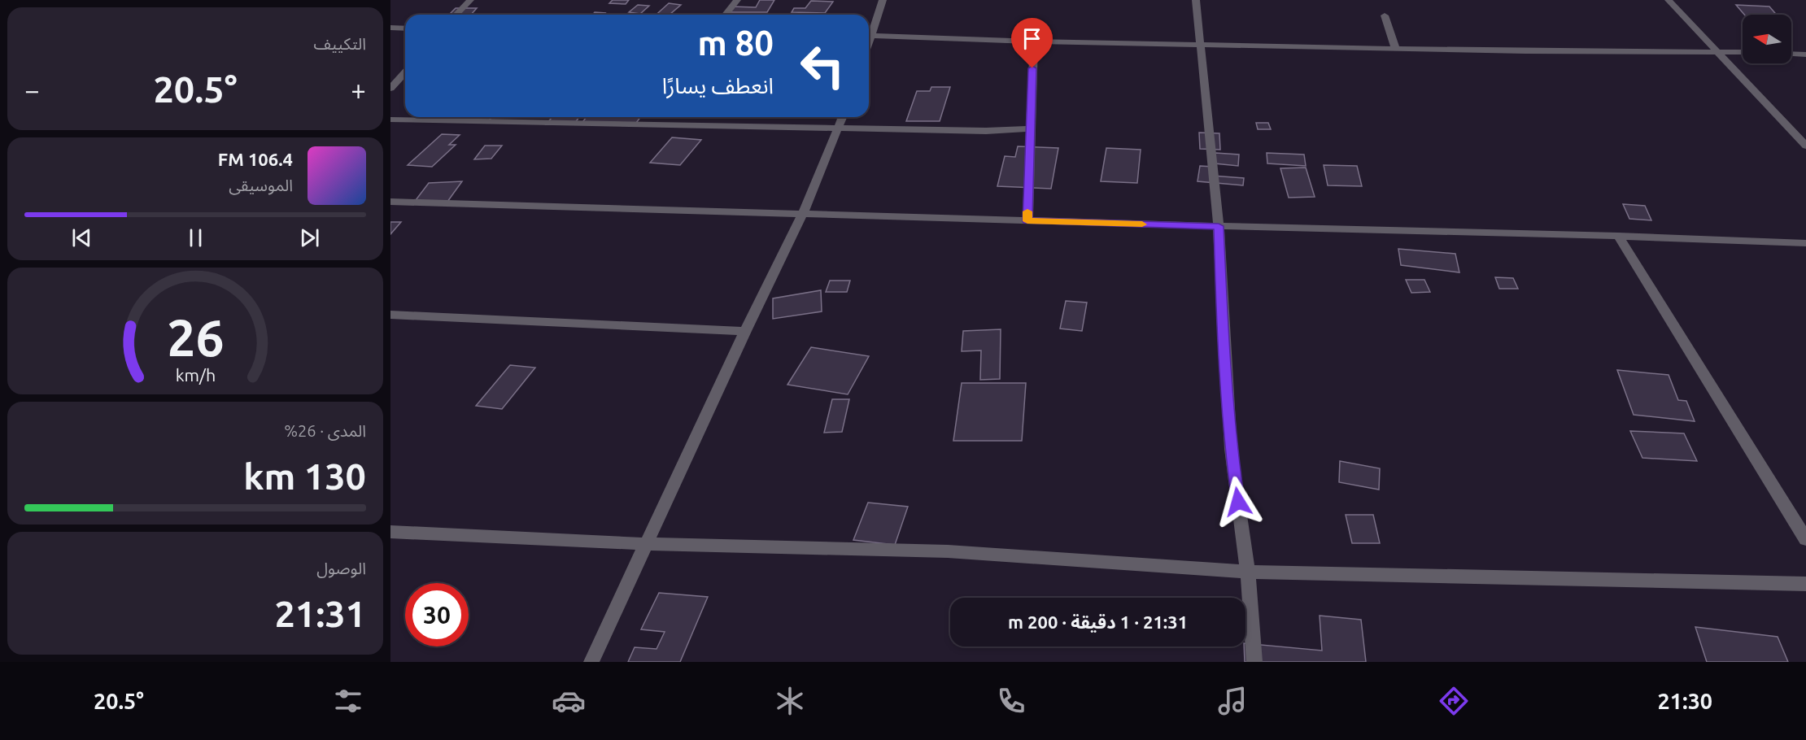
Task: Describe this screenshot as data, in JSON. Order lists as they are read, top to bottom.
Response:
{
  "north": "left",
  "page": {
    "tile": [
      "التكييف",
      ["المدى · 26%", "130 km"],
      ["الوصول", "21:31"]
    ],
    "turn": ["80 m", "انعطف يسارًا"],
    "heat": ["−", "20.5°", "+"],
    "song": ["106.4 FM", "الموسيقى"],
    "limit": "30",
    "trip": "21:31 · 1 دقيقة · 200 m",
    "tabs": ["21:30", "20.5°"],
    "gauge": ["26", "km/h"]
  }
}
